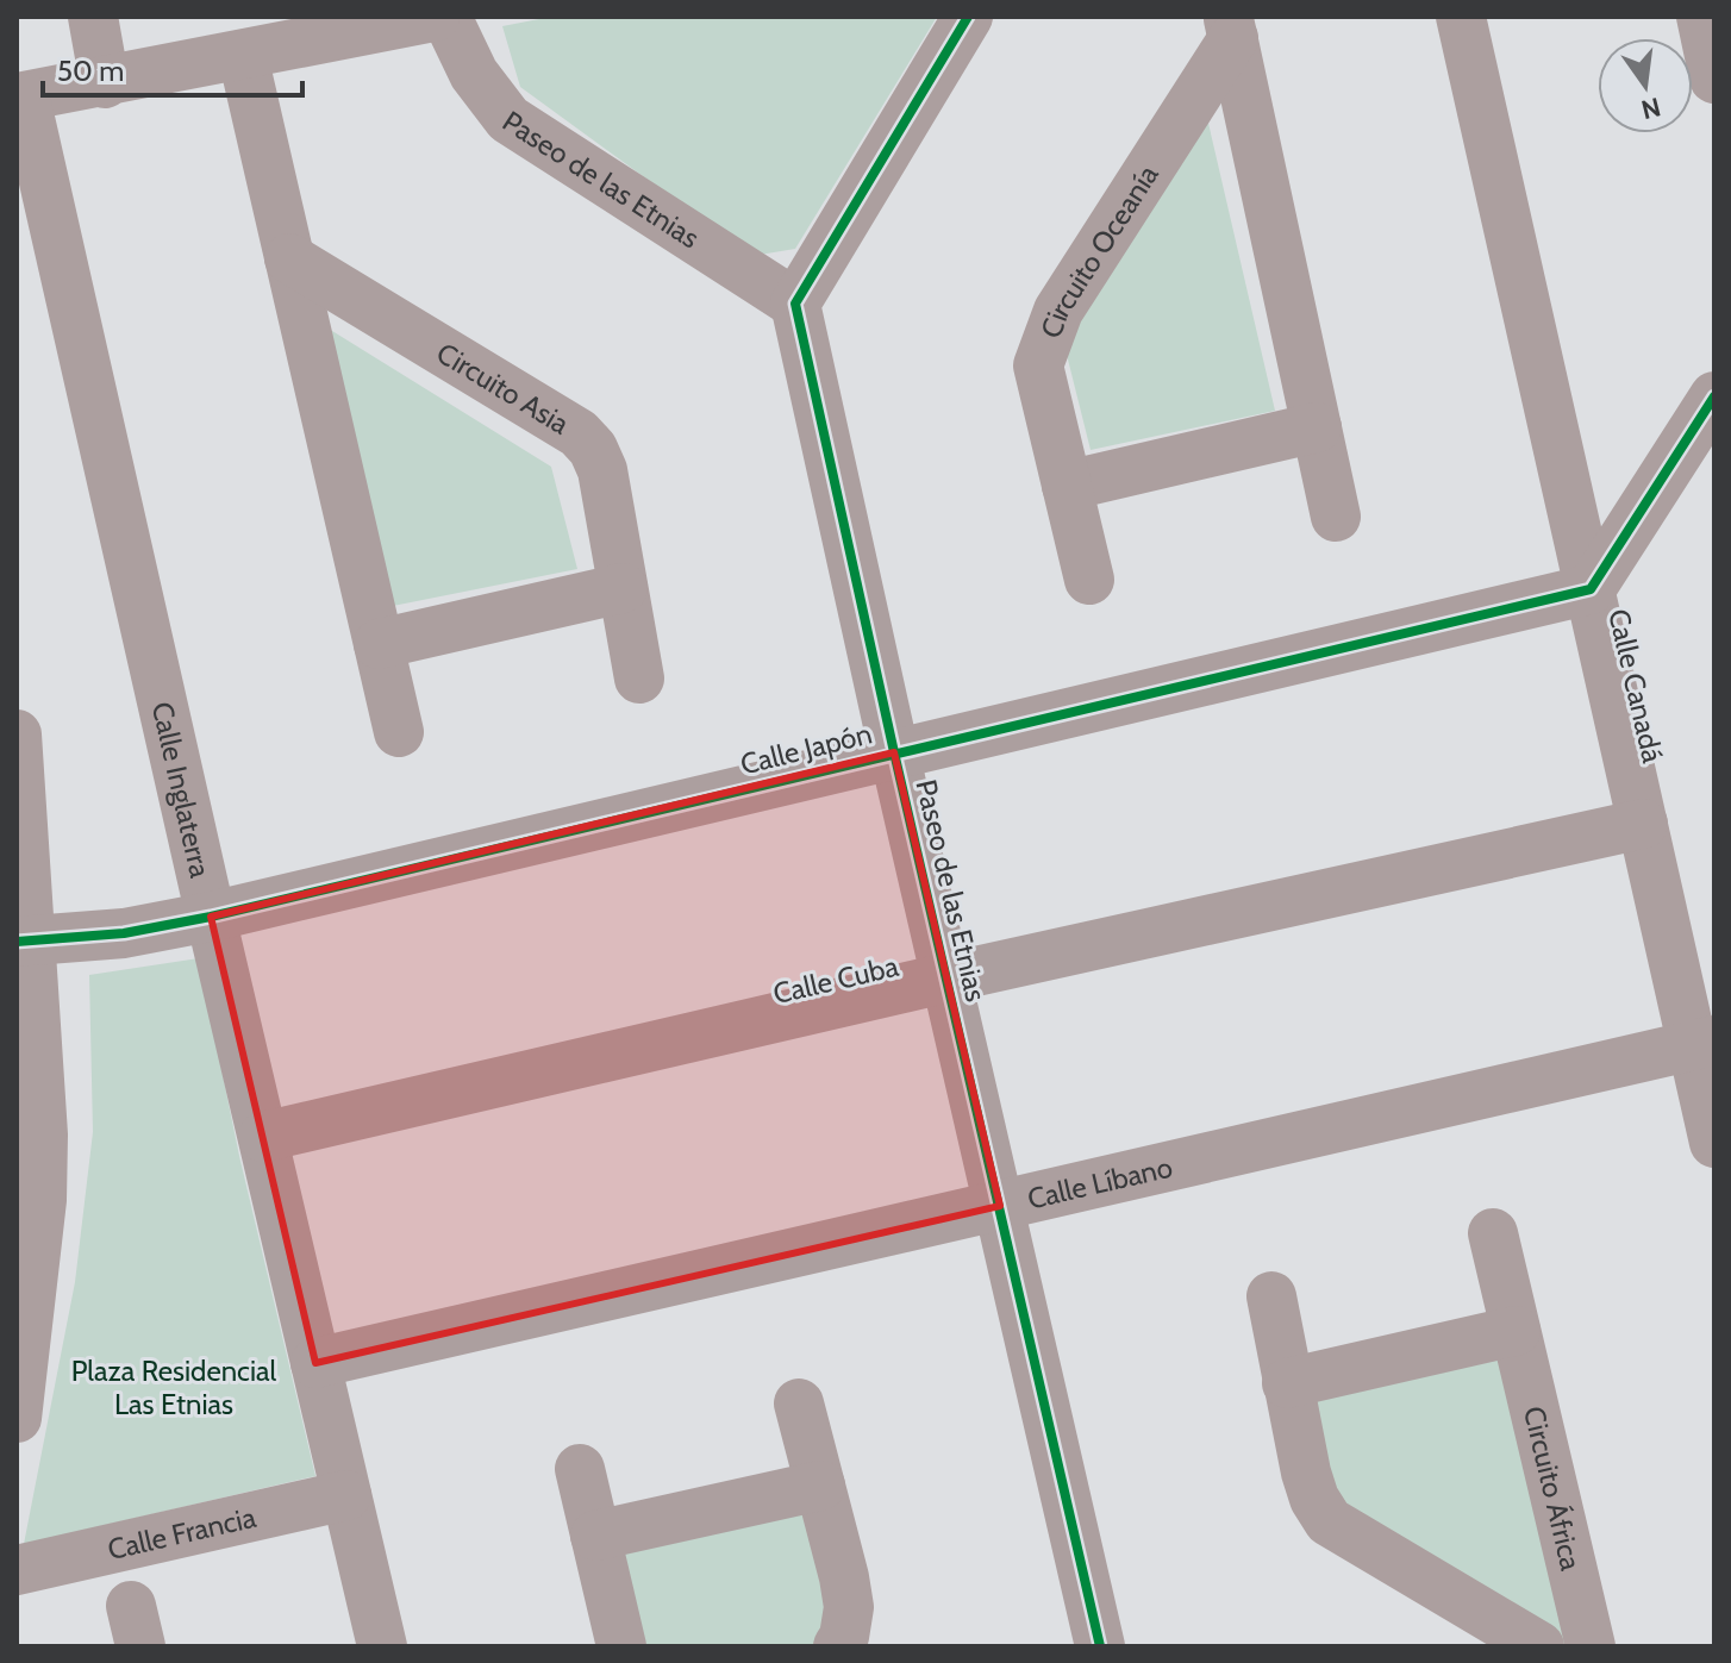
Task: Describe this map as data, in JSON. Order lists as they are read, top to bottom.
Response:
{
  "streets": {
    "street": [
      "Paseo de las Etnias",
      "Circuito Oceanía",
      "Circuito Asia",
      "Calle Canadá",
      "Calle Japón",
      "Calle Inglaterra",
      "Calle Cuba",
      "Calle Líbano",
      "Circuito África",
      "Calle Francia"
    ]
  },
  "crossings": [
    ["Paseo de las Etnias", "Calle Japón"],
    ["Paseo de las Etnias", "Calle Cuba"],
    ["Paseo de las Etnias", "Calle Líbano"],
    ["Calle Canadá", "Calle Japón"],
    ["Calle Canadá", "Calle Cuba"],
    ["Calle Canadá", "Calle Líbano"],
    ["Calle Japón", "Calle Inglaterra"],
    ["Calle Inglaterra", "Calle Cuba"],
    ["Calle Inglaterra", "Calle Líbano"],
    ["Calle Inglaterra", "Calle Francia"]
  ],
  "parks": ["Plaza Residencial Las Etnias"],
  "scale_bar": "50 m",
  "north": "bottom"
}
